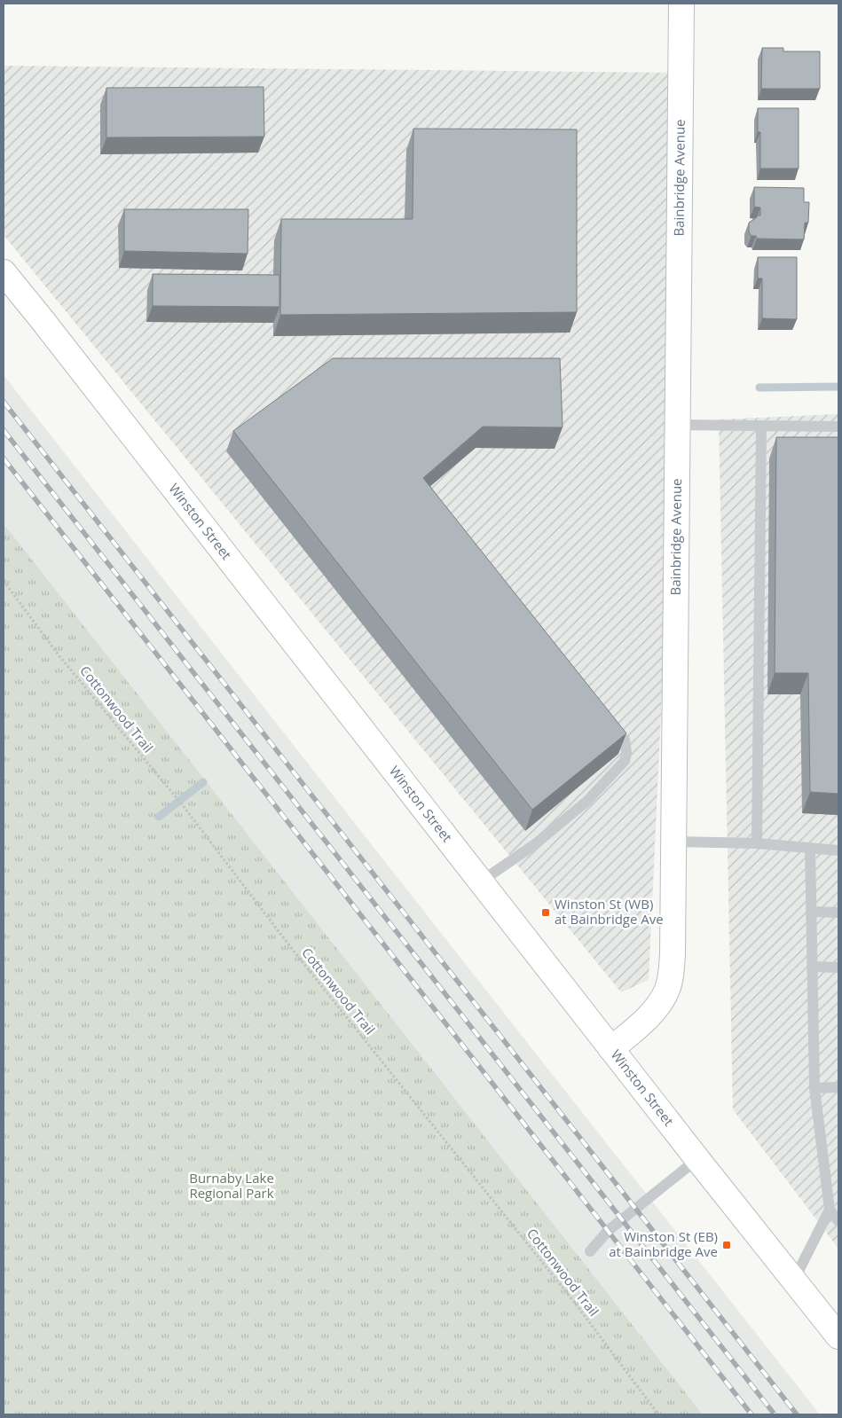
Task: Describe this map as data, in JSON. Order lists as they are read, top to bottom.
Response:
{
  "streets": {
    "street": ["Bainbridge Avenue", "Winston Street"],
    "path": ["Cottonwood Trail"]
  },
  "crossings": [
    ["Bainbridge Avenue", "Winston Street"]
  ],
  "parks": ["Burnaby Lake Regional Park"],
  "places": {
    "transit": ["Winston St (WB) at Bainbridge Ave", "Winston St (EB) at Bainbridge Ave"]
  }
}
